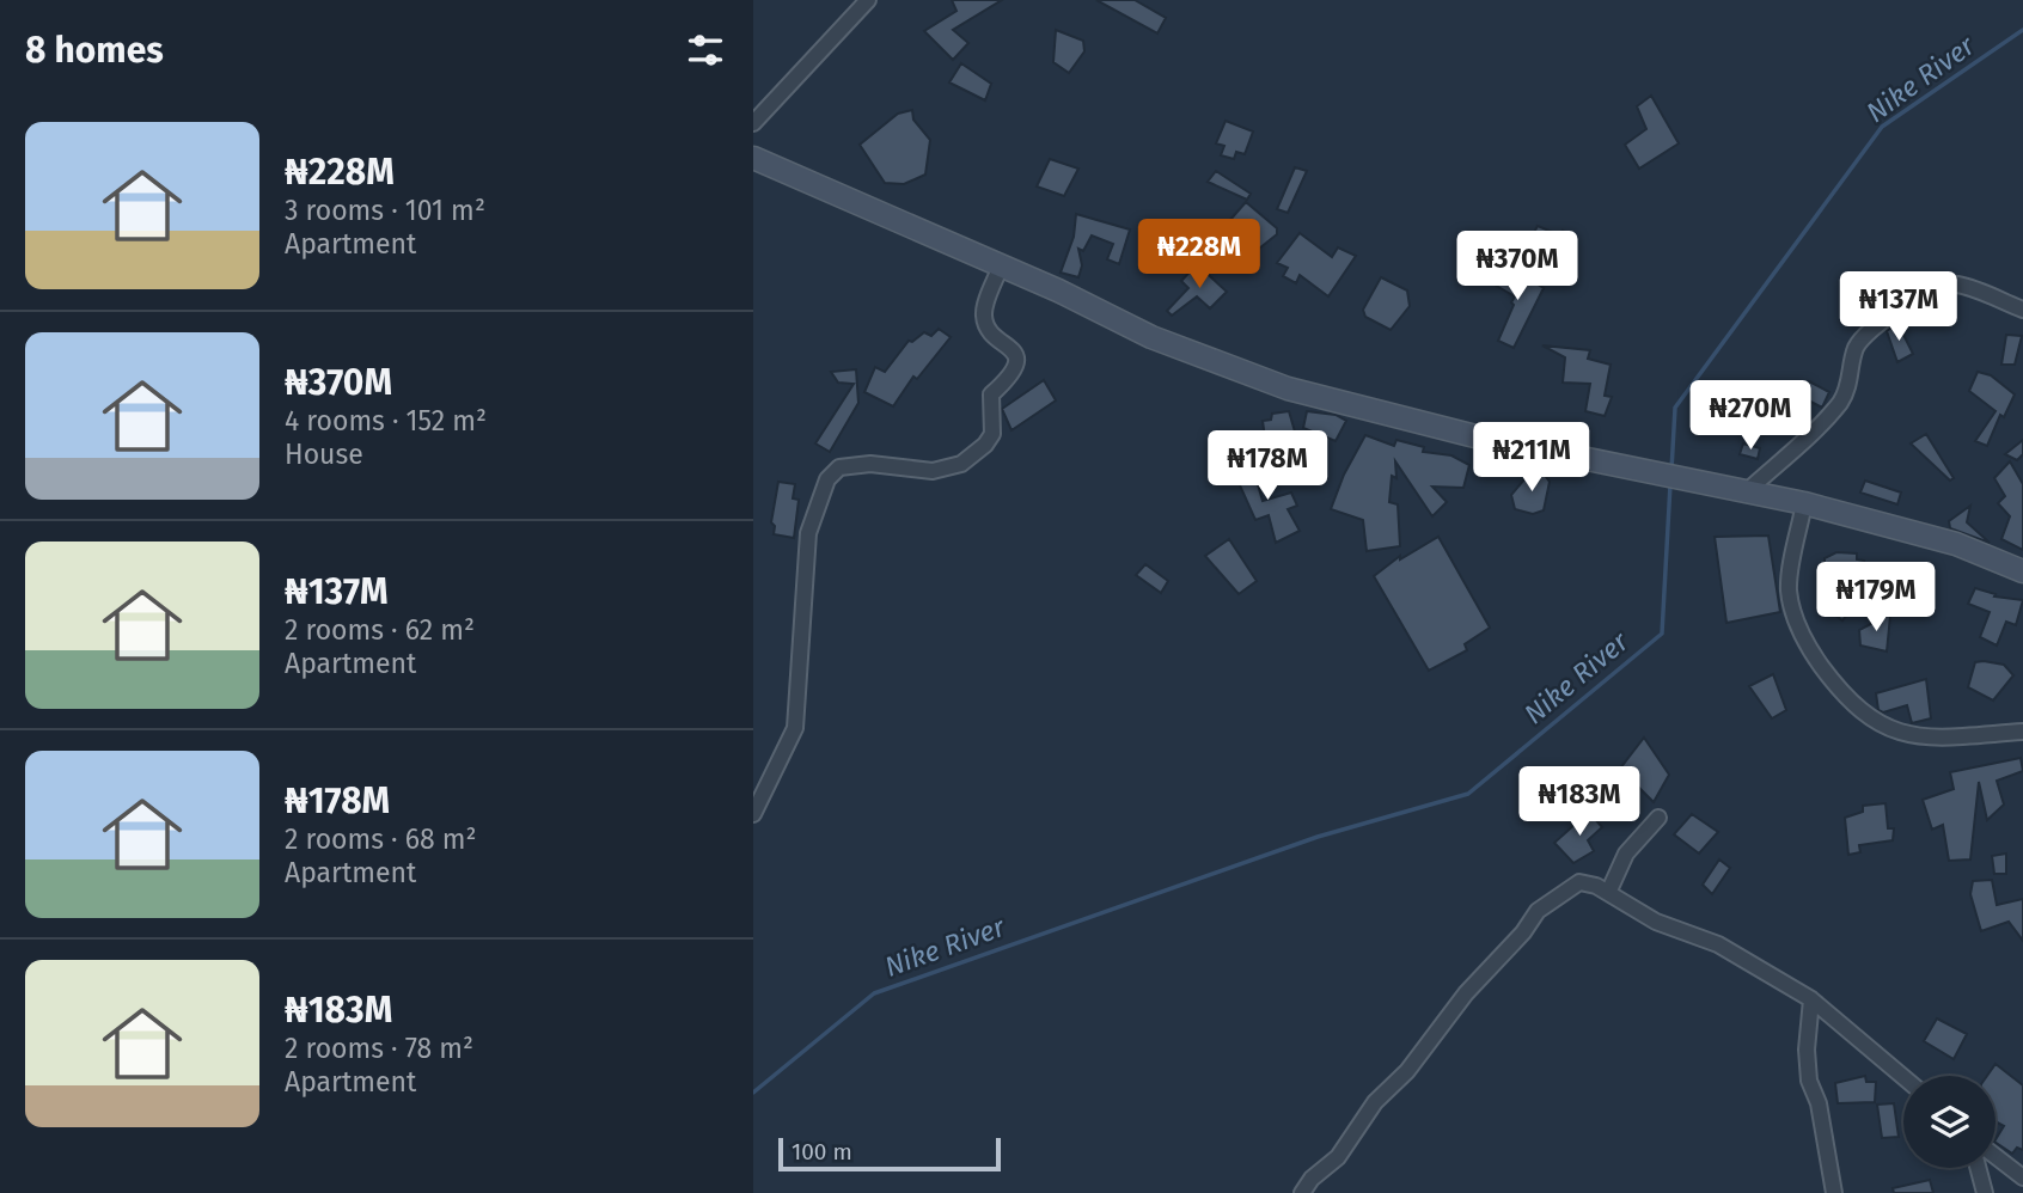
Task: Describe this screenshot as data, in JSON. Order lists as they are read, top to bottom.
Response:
{
  "water": ["Nike River"],
  "scale_bar": "100 m",
  "page": {
    "heading": "8 homes",
    "list": [
      {
        "name": "₦228M",
        "note": "3 rooms · 101 m² · Apartment"
      },
      {
        "name": "₦370M",
        "note": "4 rooms · 152 m² · House"
      },
      {
        "name": "₦137M",
        "note": "2 rooms · 62 m² · Apartment"
      },
      {
        "name": "₦178M",
        "note": "2 rooms · 68 m² · Apartment"
      },
      {
        "name": "₦183M",
        "note": "2 rooms · 78 m² · Apartment"
      }
    ],
    "price": [
      "₦228M",
      "₦370M",
      "₦137M",
      "₦270M",
      "₦211M",
      "₦178M",
      "₦179M",
      "₦183M"
    ],
    "scale": "100 m"
  }
}
